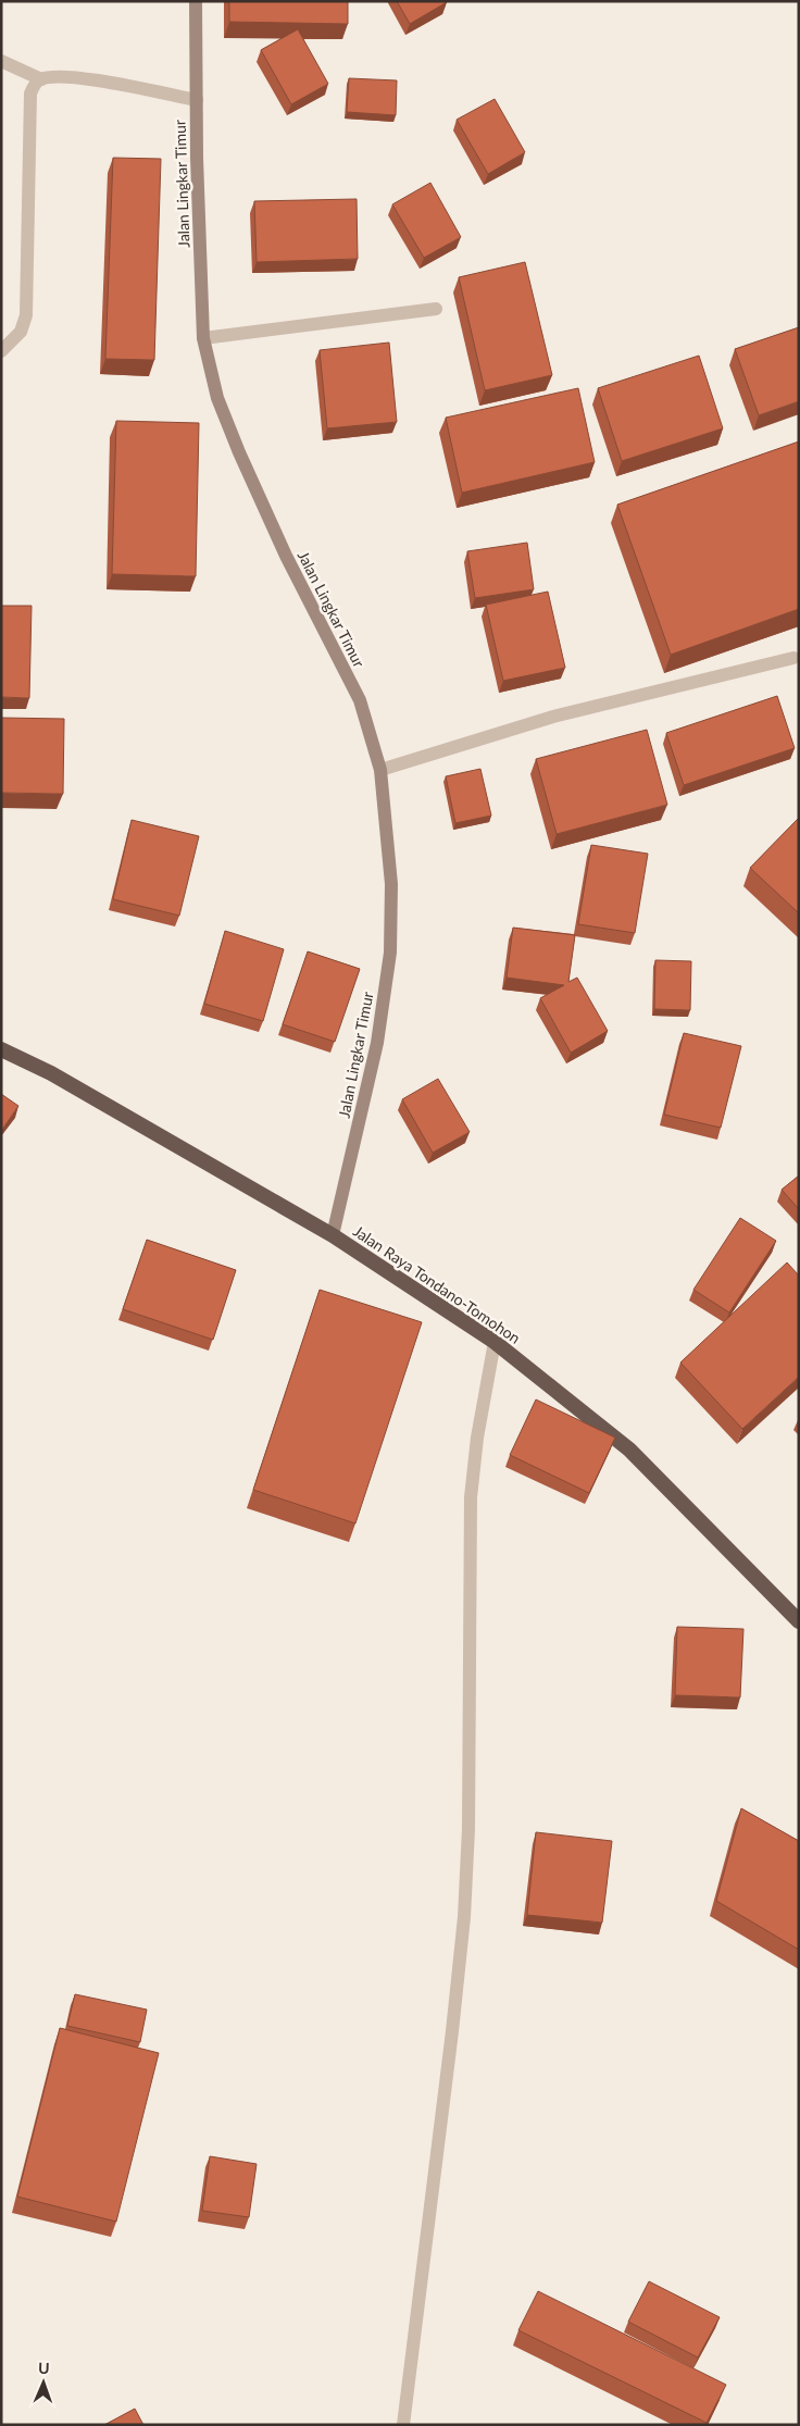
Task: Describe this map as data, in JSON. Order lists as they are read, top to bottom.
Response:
{
  "streets": {
    "highway": ["Jalan Raya Tondano-Tomohon"],
    "main road": ["Jalan Lingkar Timur"]
  },
  "crossings": [
    ["Jalan Lingkar Timur", "Jalan Raya Tondano-Tomohon"]
  ],
  "north": "top"
}
